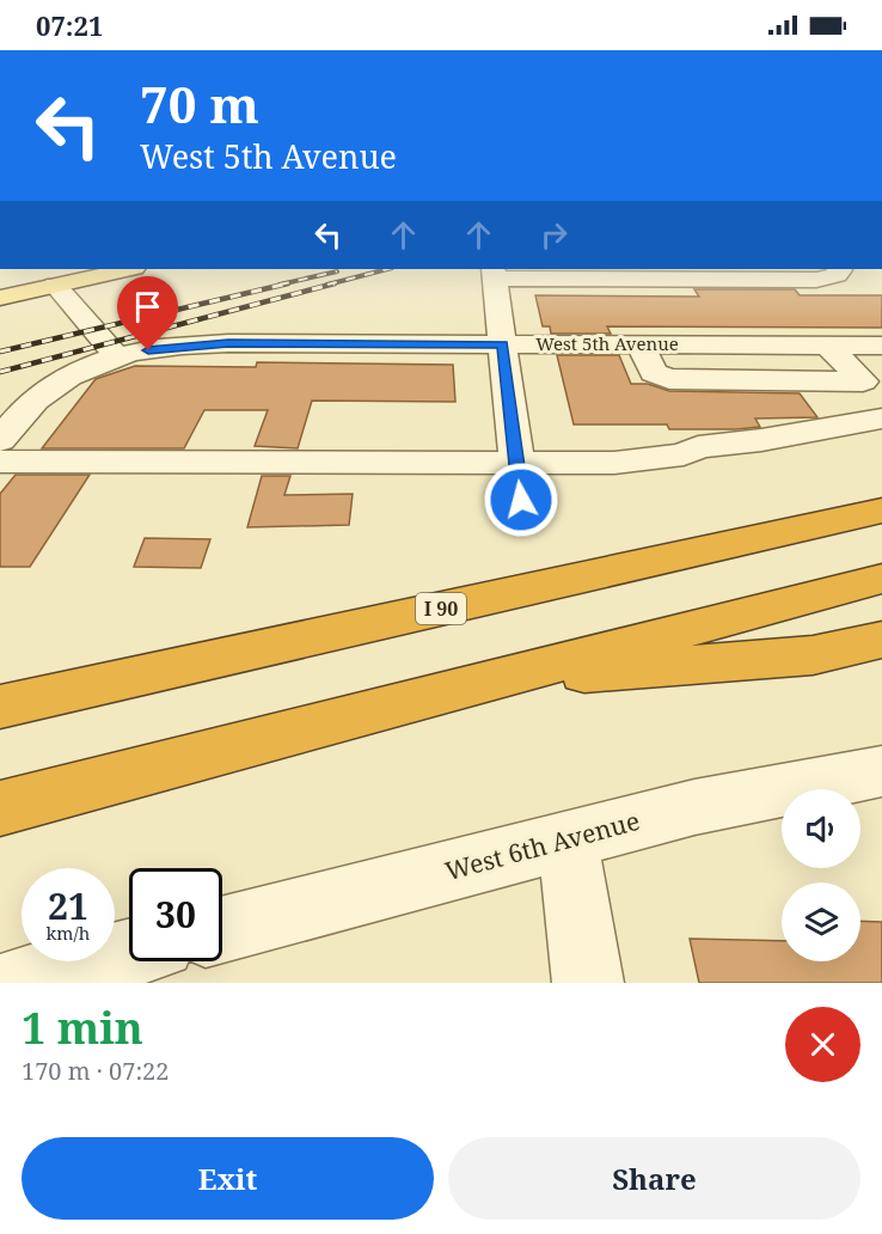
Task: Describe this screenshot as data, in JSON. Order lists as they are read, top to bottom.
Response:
{
  "streets": {
    "highway": ["I 90"],
    "street": ["West 5th Avenue", "West 6th Avenue"]
  },
  "page": {
    "status": "07:21",
    "turn": ["70 m", "West 5th Avenue"],
    "speed": "21 km/h",
    "limit": "30",
    "heading": ["1 min", "170 m · 07:22"],
    "buttons": ["Exit", "Share"]
  }
}
